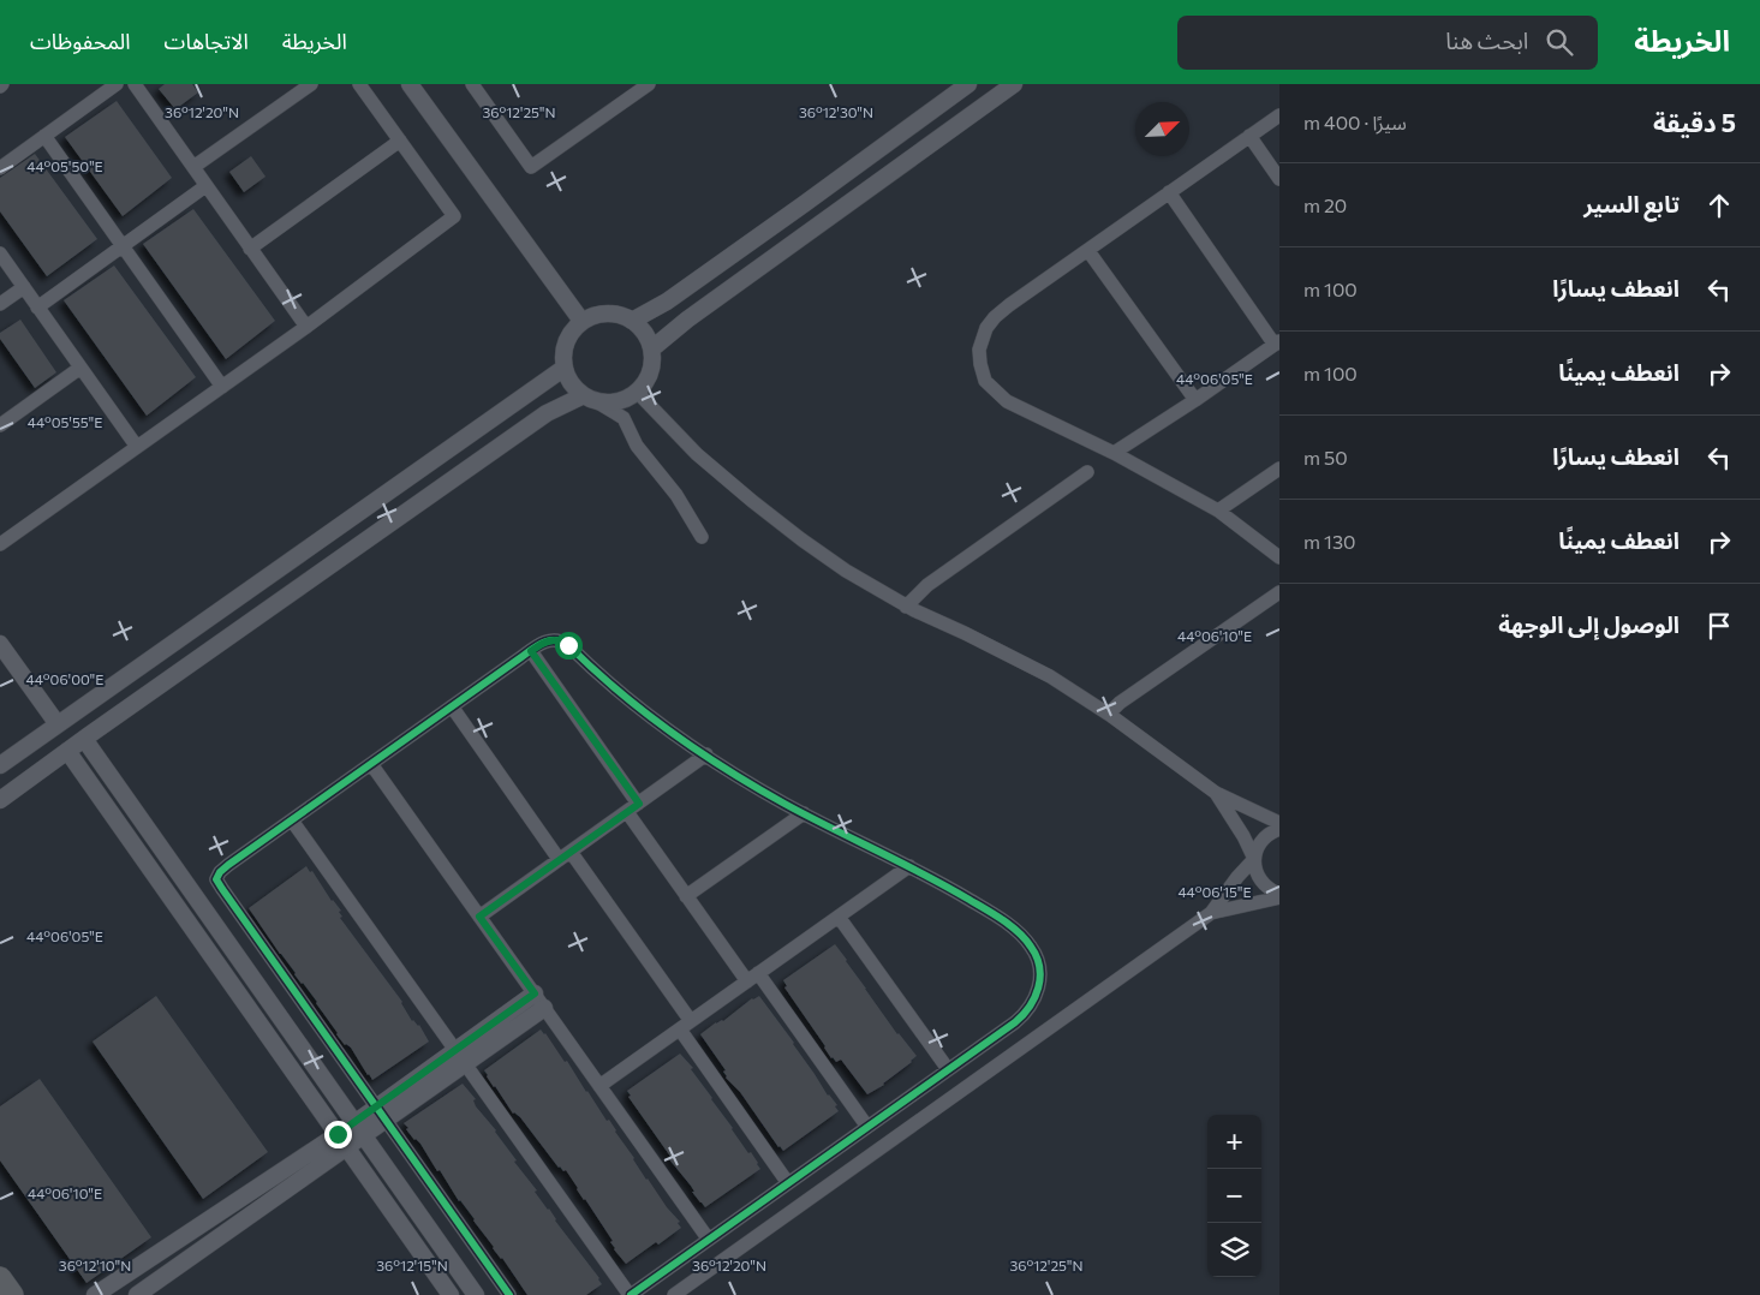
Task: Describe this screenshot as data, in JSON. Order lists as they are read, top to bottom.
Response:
{
  "north": "top right",
  "page": {
    "header": "الخريطة",
    "search": "ابحث هنا",
    "nav": ["الخريطة", "الاتجاهات", "المحفوظات"],
    "heading": ["5 دقيقة", "سيرًا · 400 m"],
    "list": [
      ["تابع السير", "20 m"],
      ["انعطف يسارًا", "100 m"],
      ["انعطف يمينًا", "100 m"],
      ["انعطف يسارًا", "50 m"],
      ["انعطف يمينًا", "130 m"],
      "الوصول إلى الوجهة"
    ],
    "map_buttons": ["+", "−"]
  },
  "coordinates": [
    "36°12'20\"N",
    "36°12'25\"N",
    "36°12'30\"N",
    "44°05'50\"E",
    "44°06'05\"E",
    "44°05'55\"E",
    "44°06'10\"E",
    "44°06'00\"E",
    "44°06'15\"E",
    "36°12'10\"N",
    "36°12'15\"N"
  ]
}
